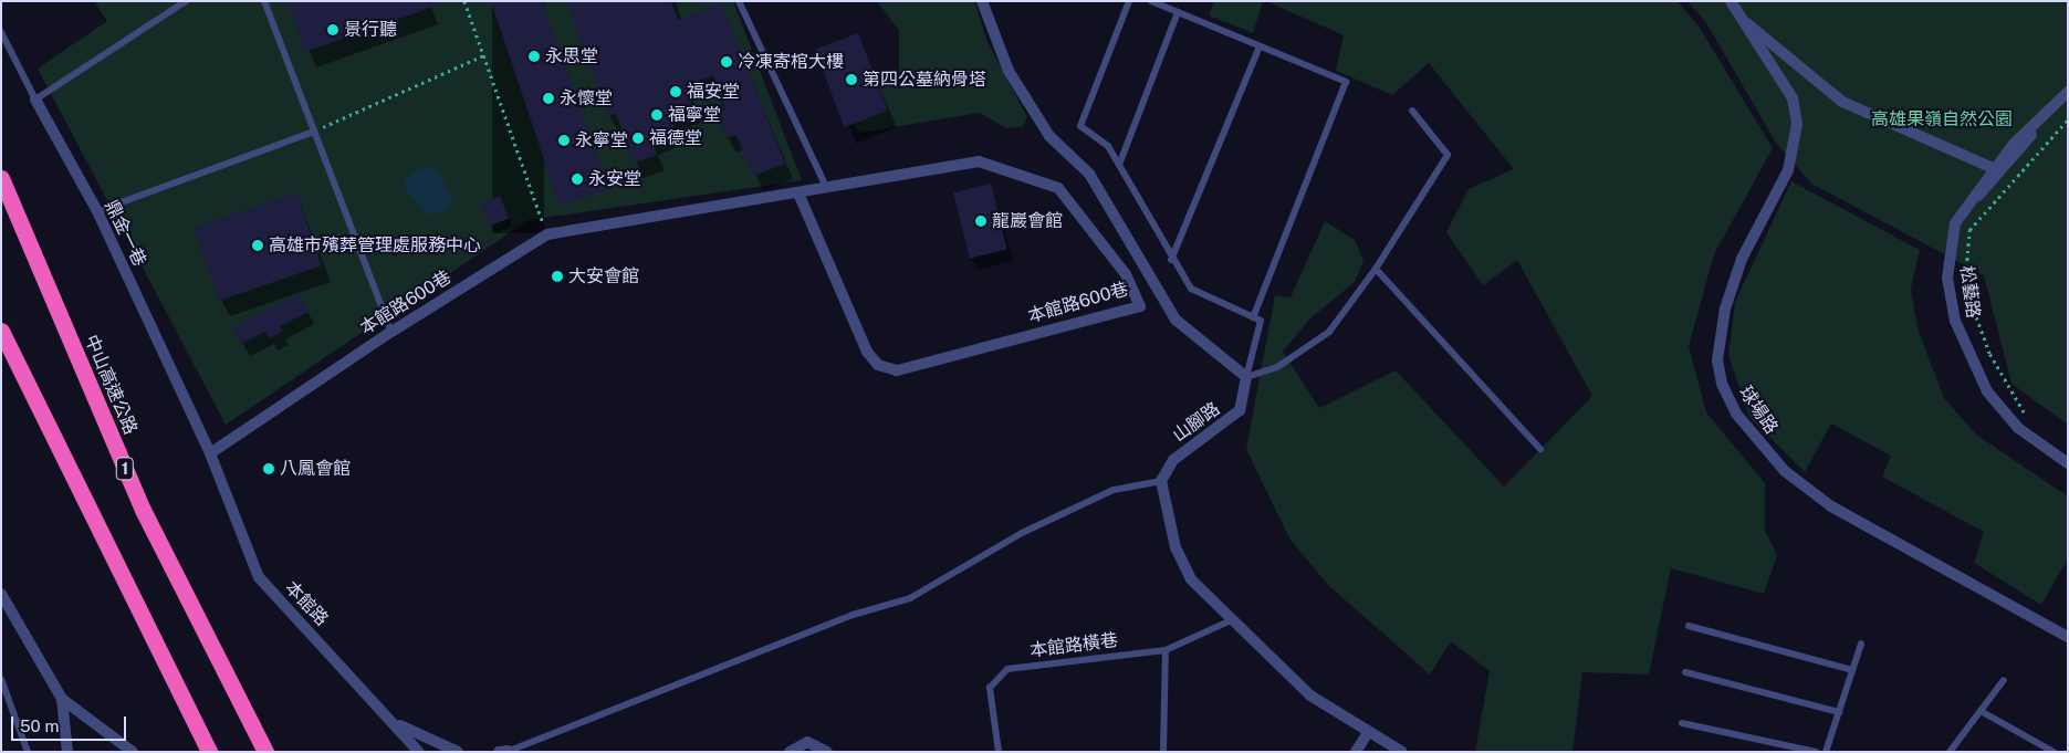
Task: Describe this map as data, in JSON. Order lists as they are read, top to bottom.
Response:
{
  "streets": {
    "highway": ["中山高速公路", "1"],
    "street": [
      "鼎金一巷",
      "松藝路",
      "本館路600巷",
      "球場路",
      "山腳路",
      "本館路"
    ],
    "lane": ["本館路橫巷"]
  },
  "crossings": [
    ["鼎金一巷", "本館路600巷"],
    ["鼎金一巷", "本館路"],
    ["本館路600巷", "本館路"]
  ],
  "parks": ["高雄果嶺自然公園"],
  "places": [
    "景行聽",
    "永思堂",
    "冷凍寄棺大樓",
    "第四公墓納骨塔",
    "福安堂",
    "永懷堂",
    "福寧堂",
    "福德堂",
    "永寧堂",
    "永安堂",
    "龍巖會館",
    "高雄市殯葬管理處服務中心",
    "大安會館",
    "八鳳會館"
  ],
  "scale_bar": "50 m"
}
